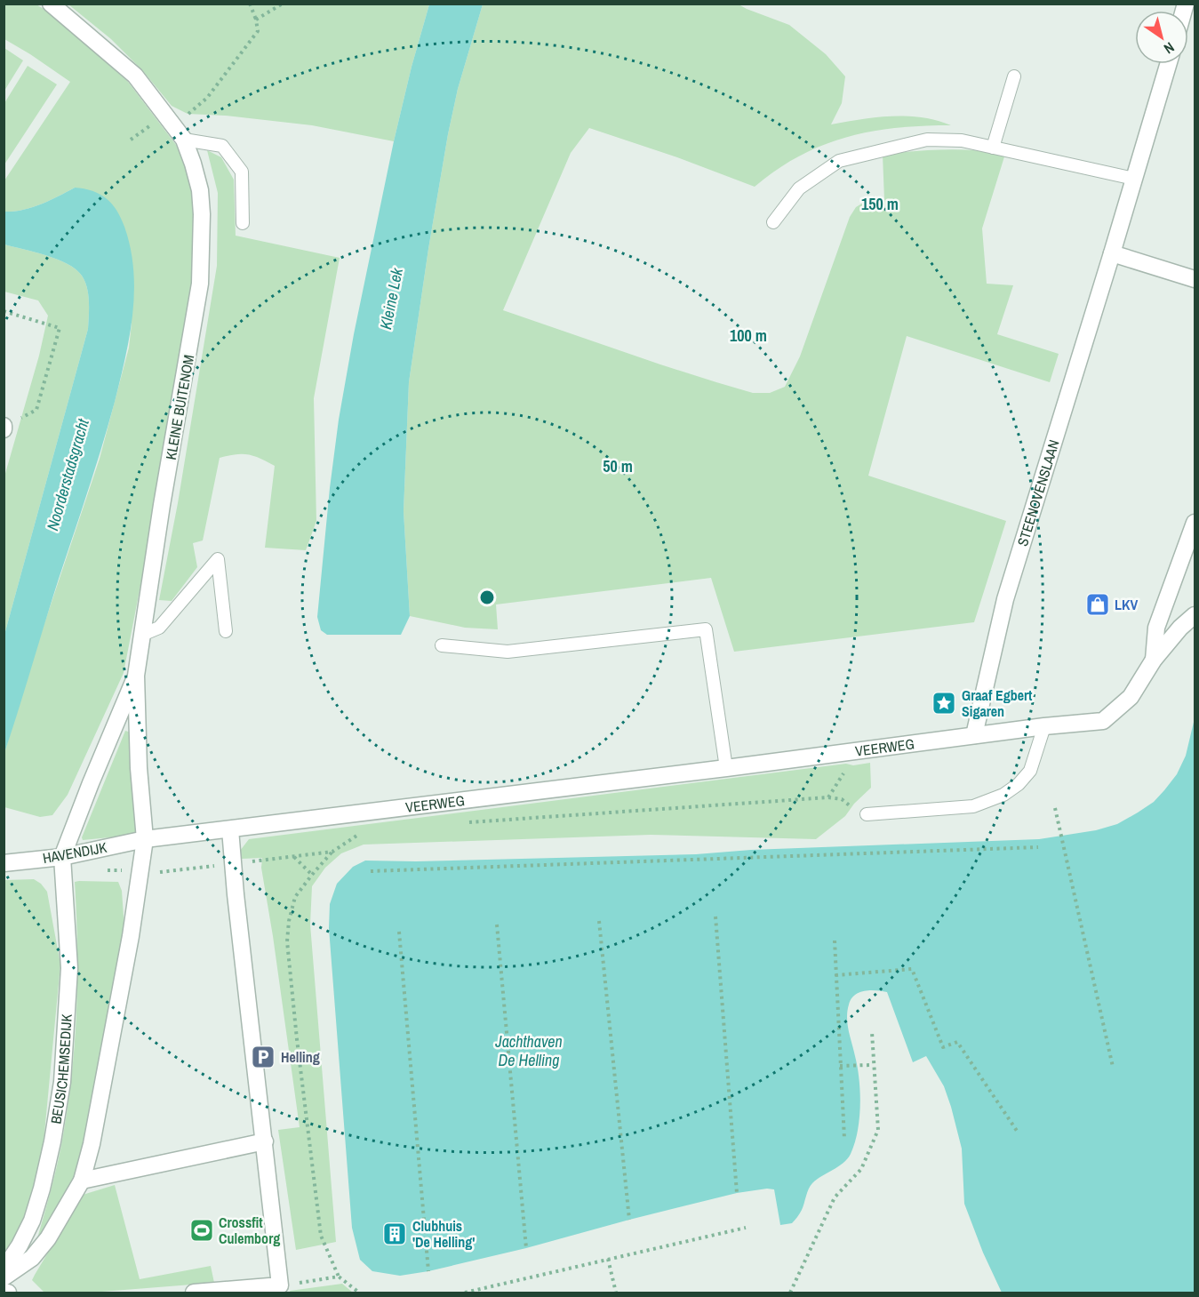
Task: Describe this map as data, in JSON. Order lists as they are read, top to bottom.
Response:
{
  "streets": {
    "street": [
      "KLEINE BUITENOM",
      "STEENOVENSLAAN",
      "VEERWEG",
      "HAVENDIJK",
      "BEUSICHEMSEDIJK"
    ]
  },
  "crossings": [
    ["KLEINE BUITENOM", "VEERWEG"],
    ["KLEINE BUITENOM", "HAVENDIJK"],
    ["KLEINE BUITENOM", "BEUSICHEMSEDIJK"],
    ["STEENOVENSLAAN", "VEERWEG"],
    ["VEERWEG", "HAVENDIJK"],
    ["HAVENDIJK", "BEUSICHEMSEDIJK"]
  ],
  "water": ["Kleine Lek", "Noorderstadsgracht", "Jachthaven De Helling"],
  "places": {
    "shop": ["LKV"],
    "place": ["Graaf Egbert Sigaren"],
    "parking": ["Helling"],
    "sports": ["Crossfit Culemborg"],
    "building": ["Clubhuis 'De Helling'"]
  },
  "north": "bottom right",
  "rings": ["150 m", "100 m", "50 m"]
}
